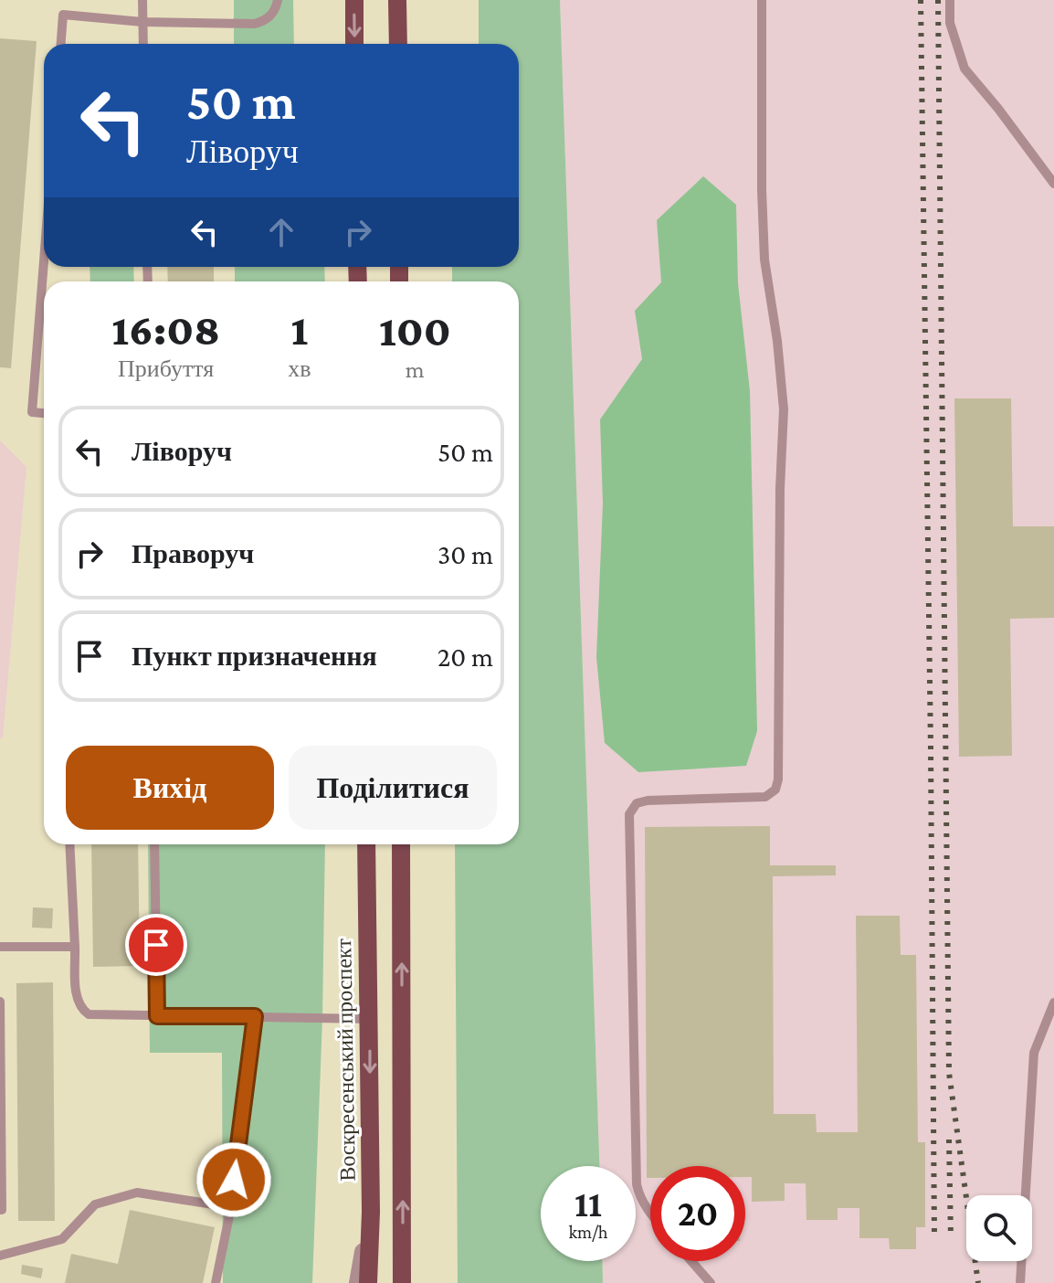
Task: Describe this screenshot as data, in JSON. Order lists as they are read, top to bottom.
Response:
{
  "streets": {
    "main road": ["Воскресенський проспект"]
  },
  "page": {
    "turn": ["50 m", "Ліворуч"],
    "eta": [
      "16:08",
      "Прибуття",
      "1",
      "хв",
      "100",
      "m"
    ],
    "list": [
      {
        "name": "Ліворуч",
        "value": "50 m"
      },
      {
        "name": "Праворуч",
        "value": "30 m"
      },
      {
        "name": "Пункт призначення",
        "value": "20 m"
      }
    ],
    "buttons": ["Вихід", "Поділитися"],
    "speed": "11 km/h",
    "limit": "20"
  }
}
